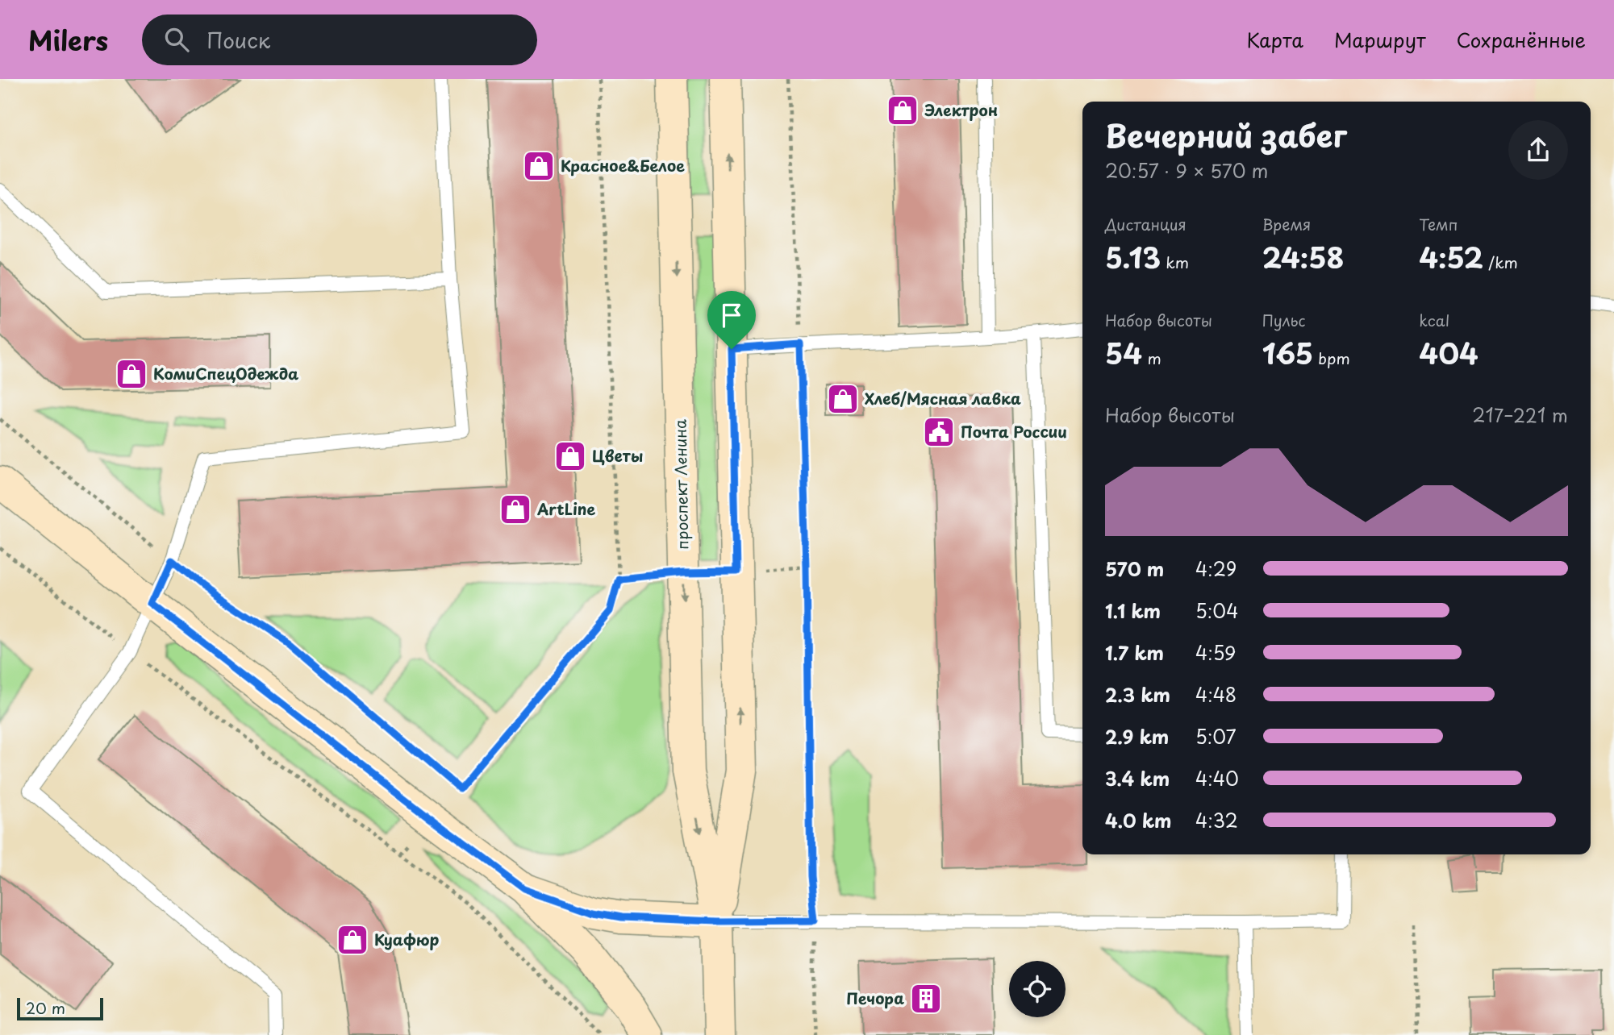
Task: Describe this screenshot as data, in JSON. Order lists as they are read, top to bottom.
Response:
{
  "streets": {
    "main road": ["проспект Ленина"]
  },
  "places": {
    "shop": [
      "Электрон",
      "Красное&Белое",
      "КомиСпецОдежда",
      "Хлеб/Мясная лавка",
      "Цветы",
      "ArtLine",
      "Куафюр"
    ],
    "public building": ["Почта России"],
    "building": ["Печора"]
  },
  "scale_bar": "20 m",
  "page": {
    "header": "Milers",
    "search": "Поиск",
    "nav": ["Карта", "Маршрут", "Сохранённые"],
    "heading": ["Вечерний забег", "20:57 · 9 × 570 m"],
    "stats": [
      ["Дистанция", "5.13 km"],
      ["Время", "24:58"],
      ["Темп", "4:52 /km"],
      ["Набор высоты", "54 m"],
      ["Пульс", "165 bpm"],
      ["kcal", "404"]
    ],
    "chart": ["Набор высоты", "217–221 m"],
    "list": [
      {
        "name": "570 m",
        "note": "4:29"
      },
      {
        "name": "1.1 km",
        "note": "5:04"
      },
      {
        "name": "1.7 km",
        "note": "4:59"
      },
      {
        "name": "2.3 km",
        "note": "4:48"
      },
      {
        "name": "2.9 km",
        "note": "5:07"
      },
      {
        "name": "3.4 km",
        "note": "4:40"
      },
      {
        "name": "4.0 km",
        "note": "4:32"
      }
    ],
    "scale": "20 m"
  }
}
